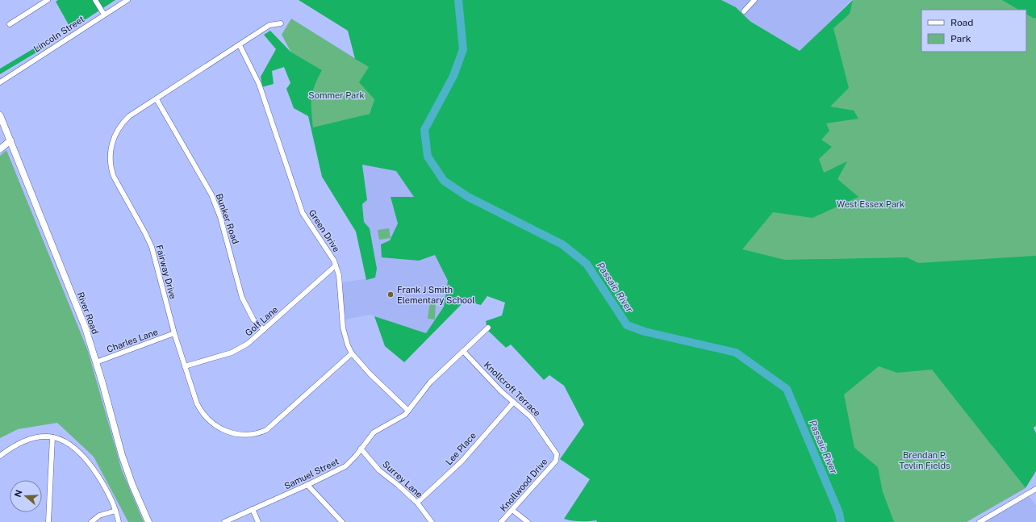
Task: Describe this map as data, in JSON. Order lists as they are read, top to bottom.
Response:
{
  "streets": {
    "street": [
      "Lincoln Street",
      "Bunker Road",
      "Green Drive",
      "Fairway Drive",
      "River Road",
      "Golf Lane",
      "Charles Lane",
      "Knollcroft Terrace",
      "Lee Place",
      "Samuel Street",
      "Surrey Lane",
      "Knollwood Drive"
    ]
  },
  "crossings": [
    ["Bunker Road", "Fairway Drive"],
    ["Bunker Road", "Golf Lane"],
    ["Green Drive", "Fairway Drive"],
    ["Green Drive", "Golf Lane"],
    ["Green Drive", "Samuel Street"],
    ["Fairway Drive", "Golf Lane"],
    ["Fairway Drive", "Charles Lane"],
    ["River Road", "Charles Lane"],
    ["Knollcroft Terrace", "Lee Place"],
    ["Knollcroft Terrace", "Samuel Street"],
    ["Knollcroft Terrace", "Knollwood Drive"],
    ["Lee Place", "Surrey Lane"],
    ["Samuel Street", "Surrey Lane"]
  ],
  "water": ["Passaic River"],
  "parks": ["Sommer Park", "West Essex Park", "Brendan P. Tevlin Fields"],
  "places": ["Frank J Smith Elementary School"],
  "legend": ["Road", "Park"],
  "north": "left"
}
